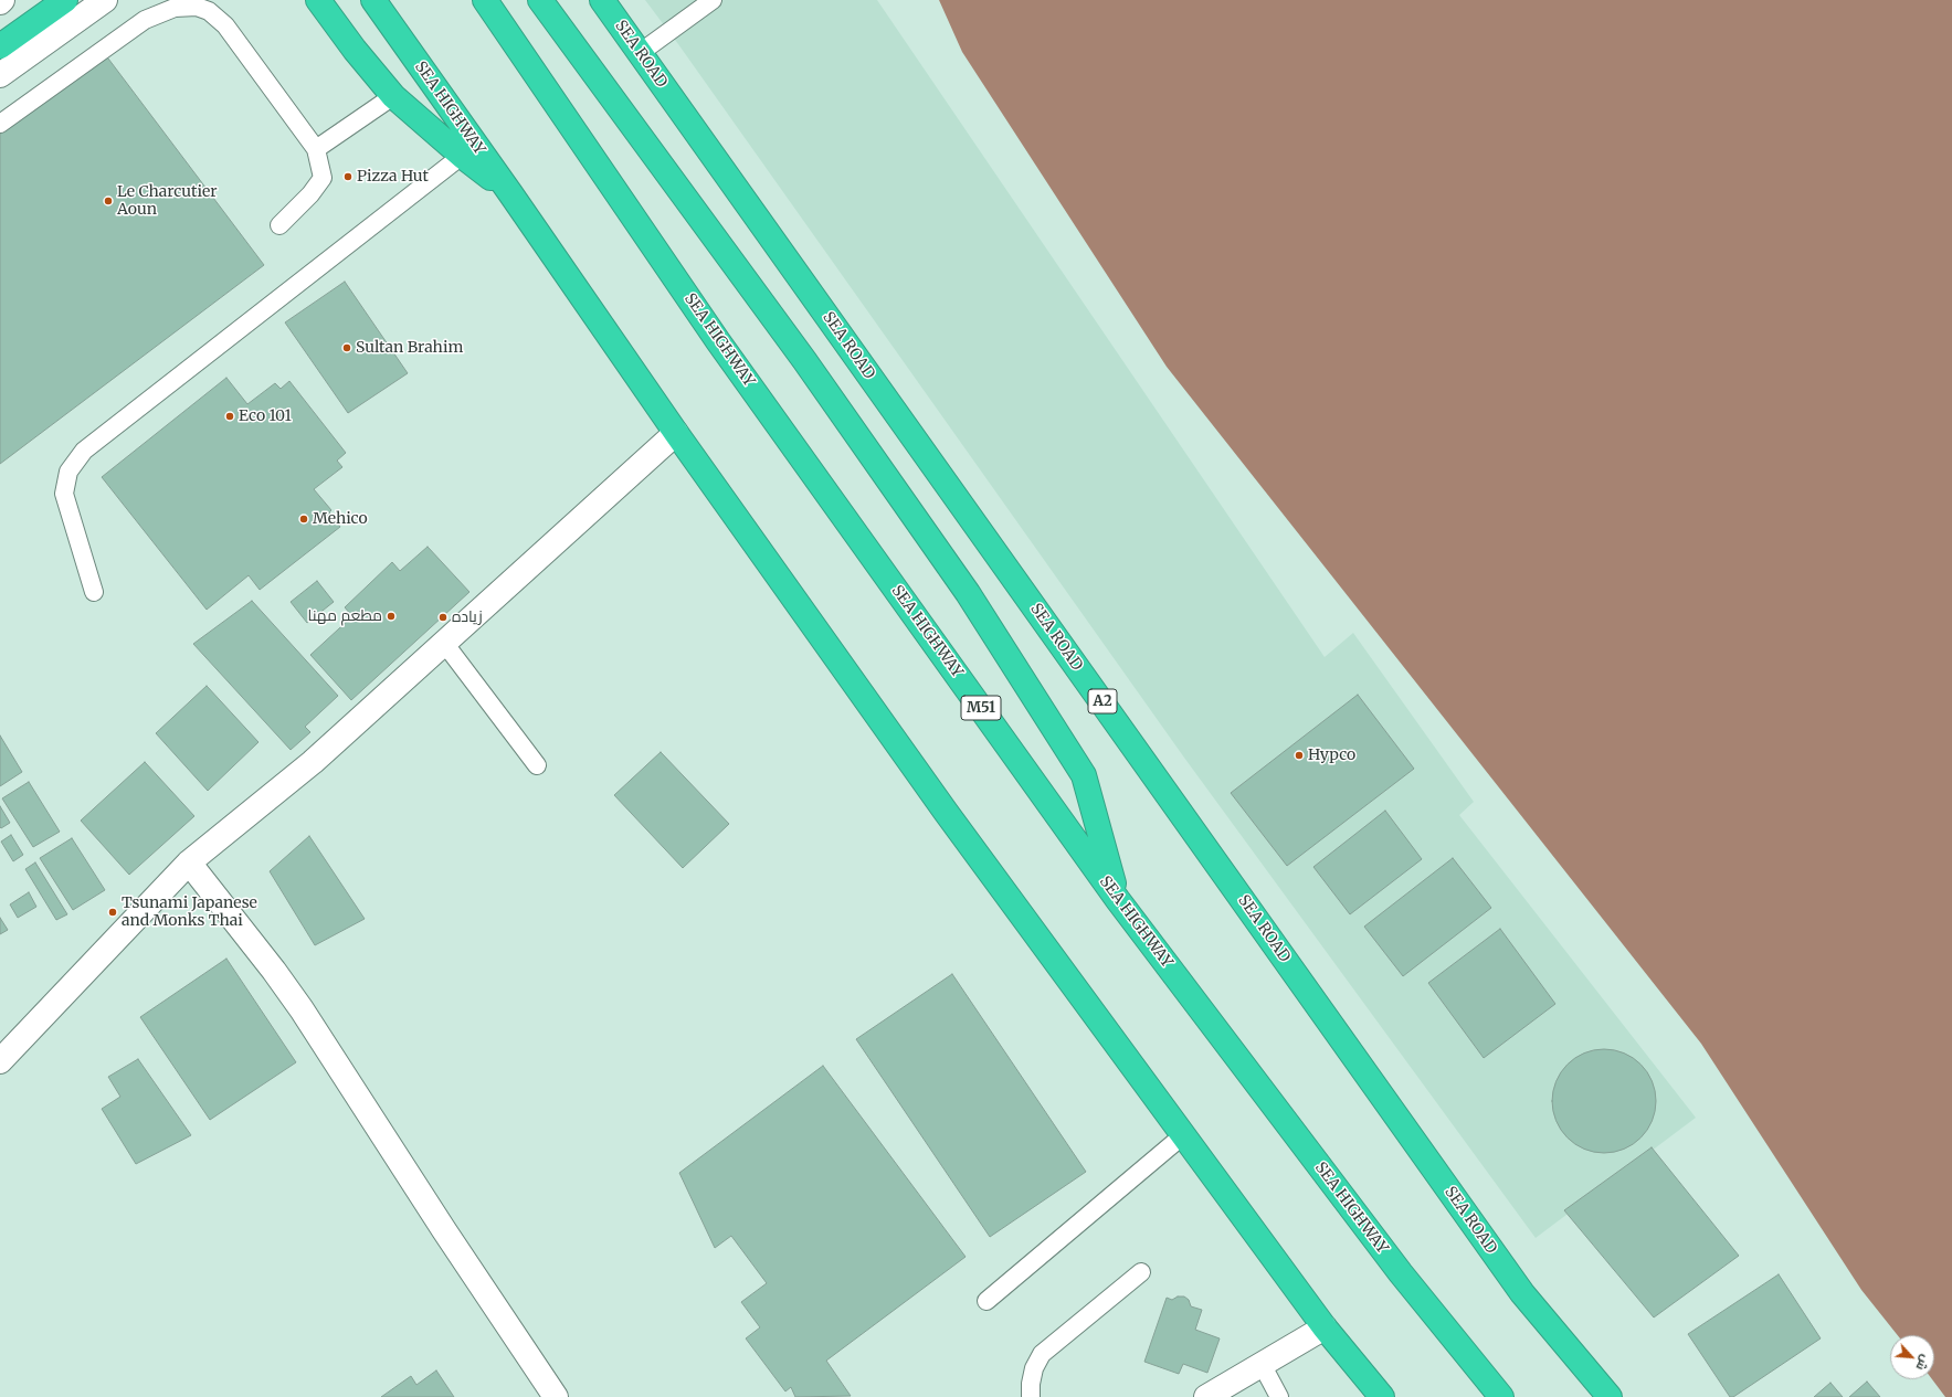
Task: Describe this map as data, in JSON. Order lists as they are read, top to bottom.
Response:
{
  "streets": {
    "highway": [
      "SEA ROAD",
      "SEA HIGHWAY",
      "A2",
      "M51"
    ]
  },
  "places": [
    "Pizza Hut",
    "Le Charcutier Aoun",
    "Sultan Brahim",
    "Eco 101",
    "Mehico",
    "مطعم مهنا",
    "زياده",
    "Hypco",
    "Tsunami Japanese and Monks Thai"
  ],
  "north": "bottom right"
}
